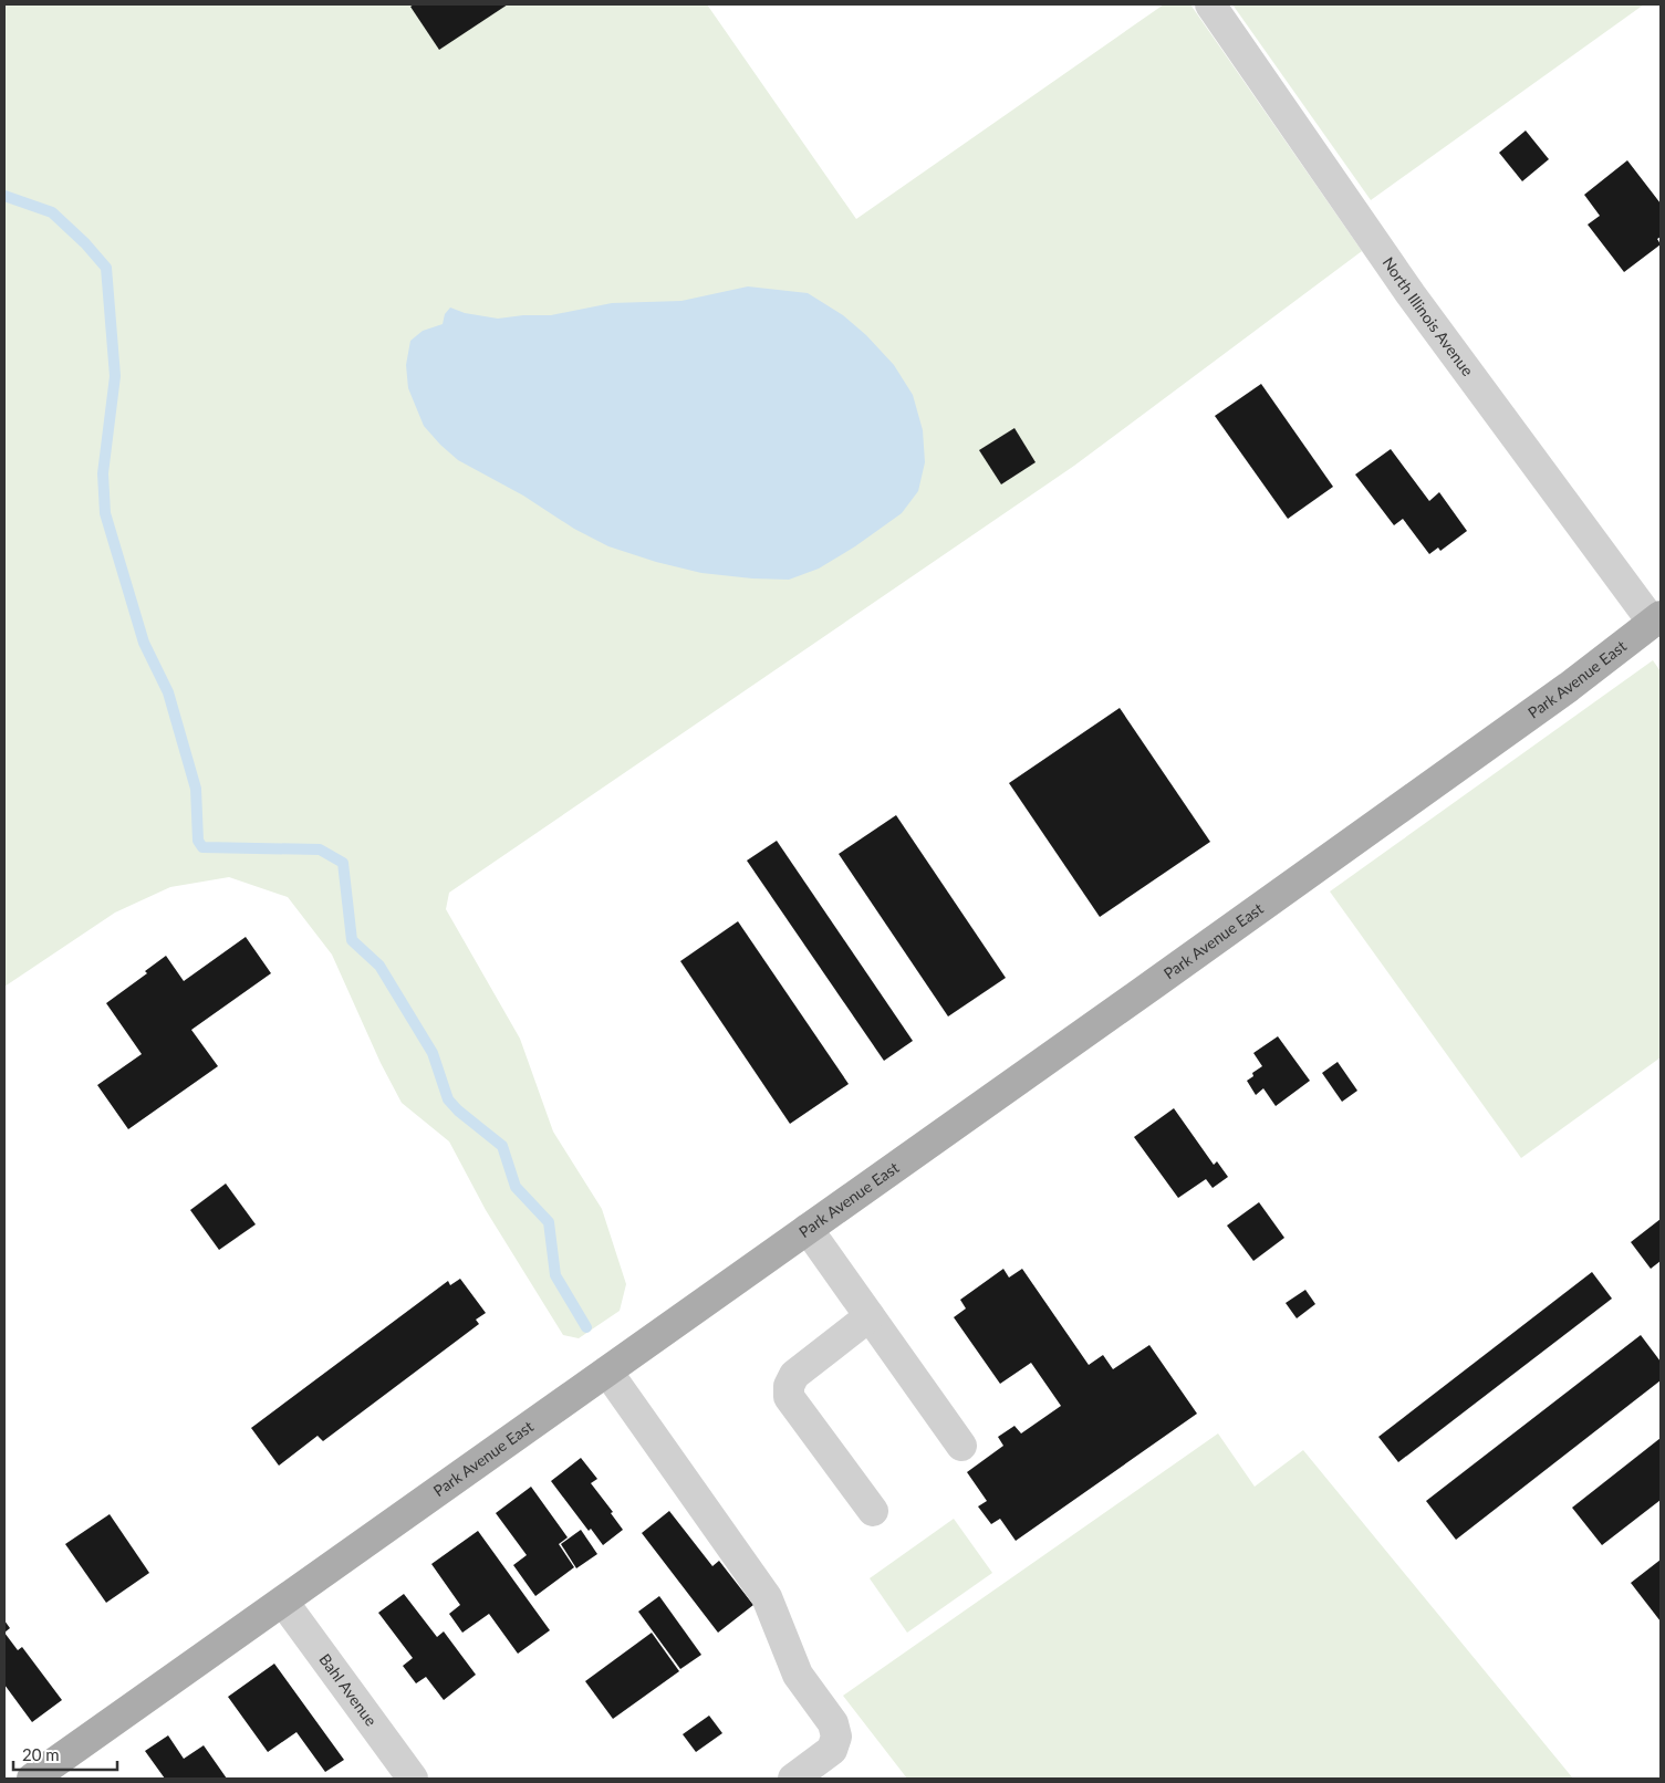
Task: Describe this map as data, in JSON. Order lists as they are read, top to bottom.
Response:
{
  "streets": {
    "main road": ["Park Avenue East"],
    "street": ["North Illinois Avenue", "Bahl Avenue"]
  },
  "crossings": [
    ["North Illinois Avenue", "Park Avenue East"],
    ["Park Avenue East", "Bahl Avenue"]
  ],
  "scale_bar": "20 m"
}
